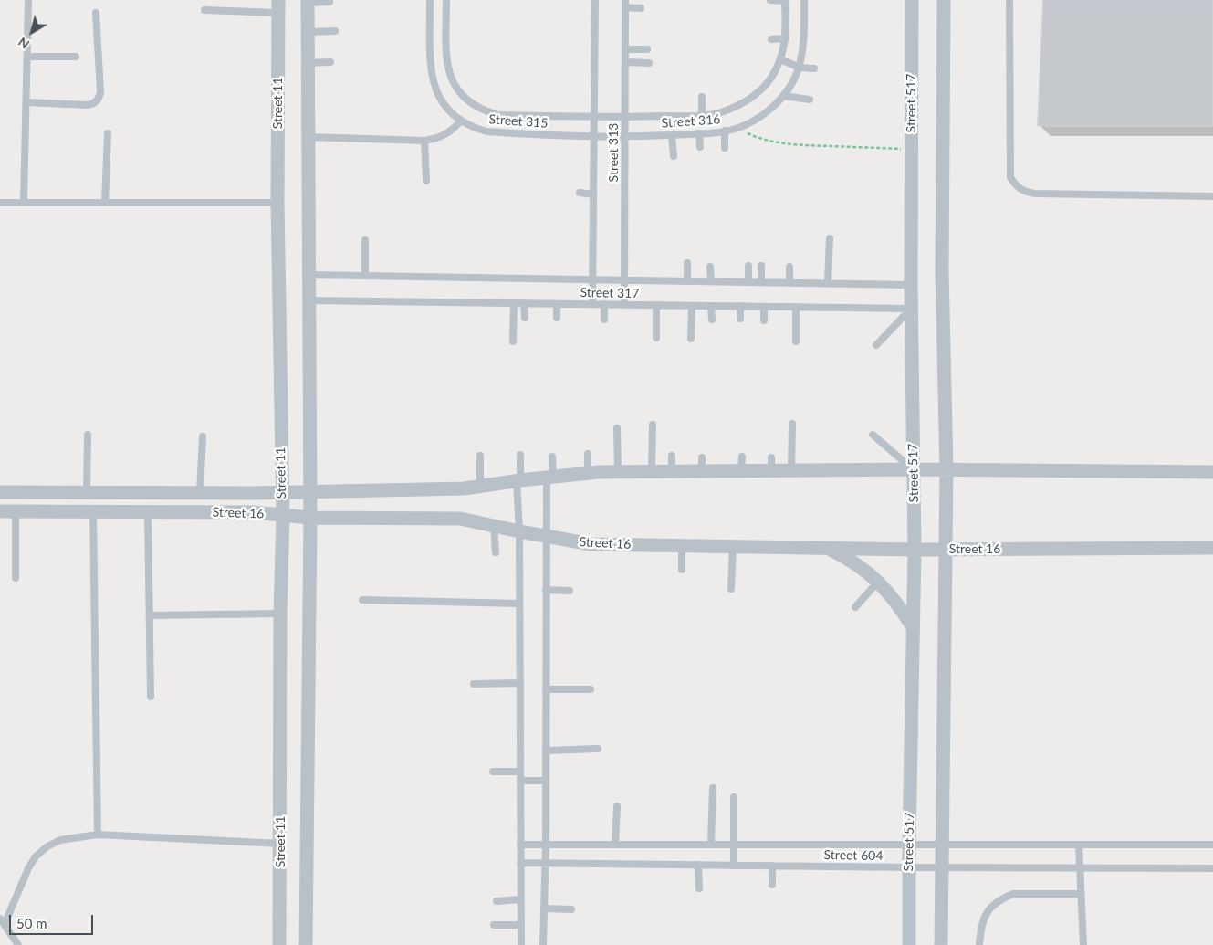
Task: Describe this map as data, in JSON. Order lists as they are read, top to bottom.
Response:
{
  "streets": {
    "street": ["Street 11", "Street 517", "Street 16"],
    "lane": [
      "Street 315",
      "Street 316",
      "Street 313",
      "Street 317",
      "Street 604"
    ]
  },
  "crossings": [
    ["Street 11", "Street 317"],
    ["Street 11", "Street 16"],
    ["Street 517", "Street 317"],
    ["Street 517", "Street 16"],
    ["Street 517", "Street 604"],
    ["Street 315", "Street 316"],
    ["Street 315", "Street 313"],
    ["Street 316", "Street 313"],
    ["Street 313", "Street 317"]
  ],
  "scale_bar": "50 m",
  "north": "bottom left"
}
